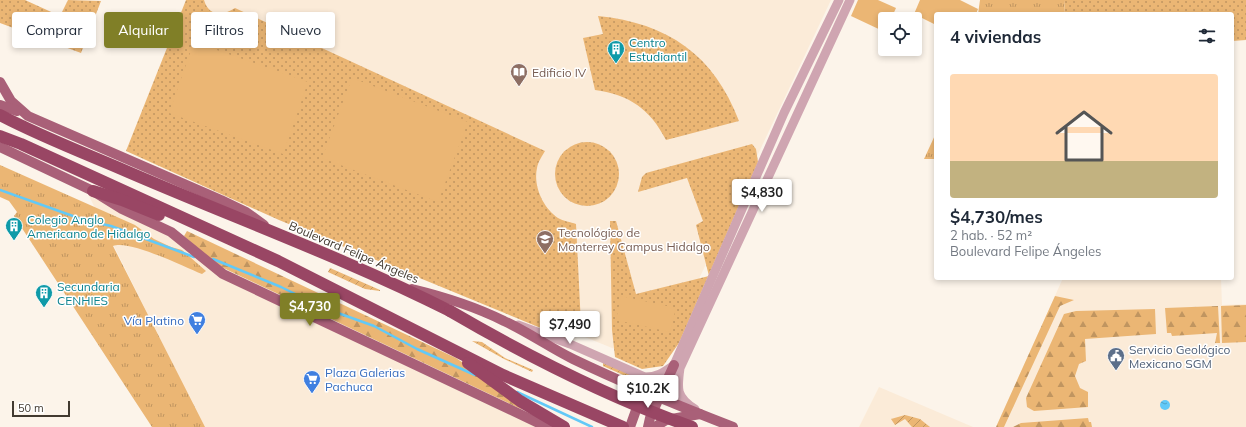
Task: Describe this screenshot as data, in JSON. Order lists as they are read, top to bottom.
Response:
{
  "streets": {
    "highway": ["Boulevard Felipe Ángeles"]
  },
  "places": {
    "building": ["Centro Estudiantil", "Colegio Anglo Americano de Hidalgo", "Secundaria CENHIES"],
    "library": ["Edificio IV"],
    "school or university": ["Tecnológico de Monterrey Campus Hidalgo"],
    "supermarket": ["Vía Platino", "Plaza Galerias Pachuca"],
    "public building": ["Servicio Geológico Mexicano SGM"]
  },
  "scale_bar": "50 m",
  "page": {
    "chip": [
      "Comprar",
      "Alquilar",
      "Filtros",
      "Nuevo"
    ],
    "heading": "4 viviendas",
    "list": [
      {
        "name": "$4,730/mes",
        "note": "2 hab. · 52 m² · Boulevard Felipe Ángeles"
      }
    ],
    "price": [
      "$4,830",
      "$4,730",
      "$7,490",
      "$10.2K"
    ],
    "scale": "50 m"
  }
}
